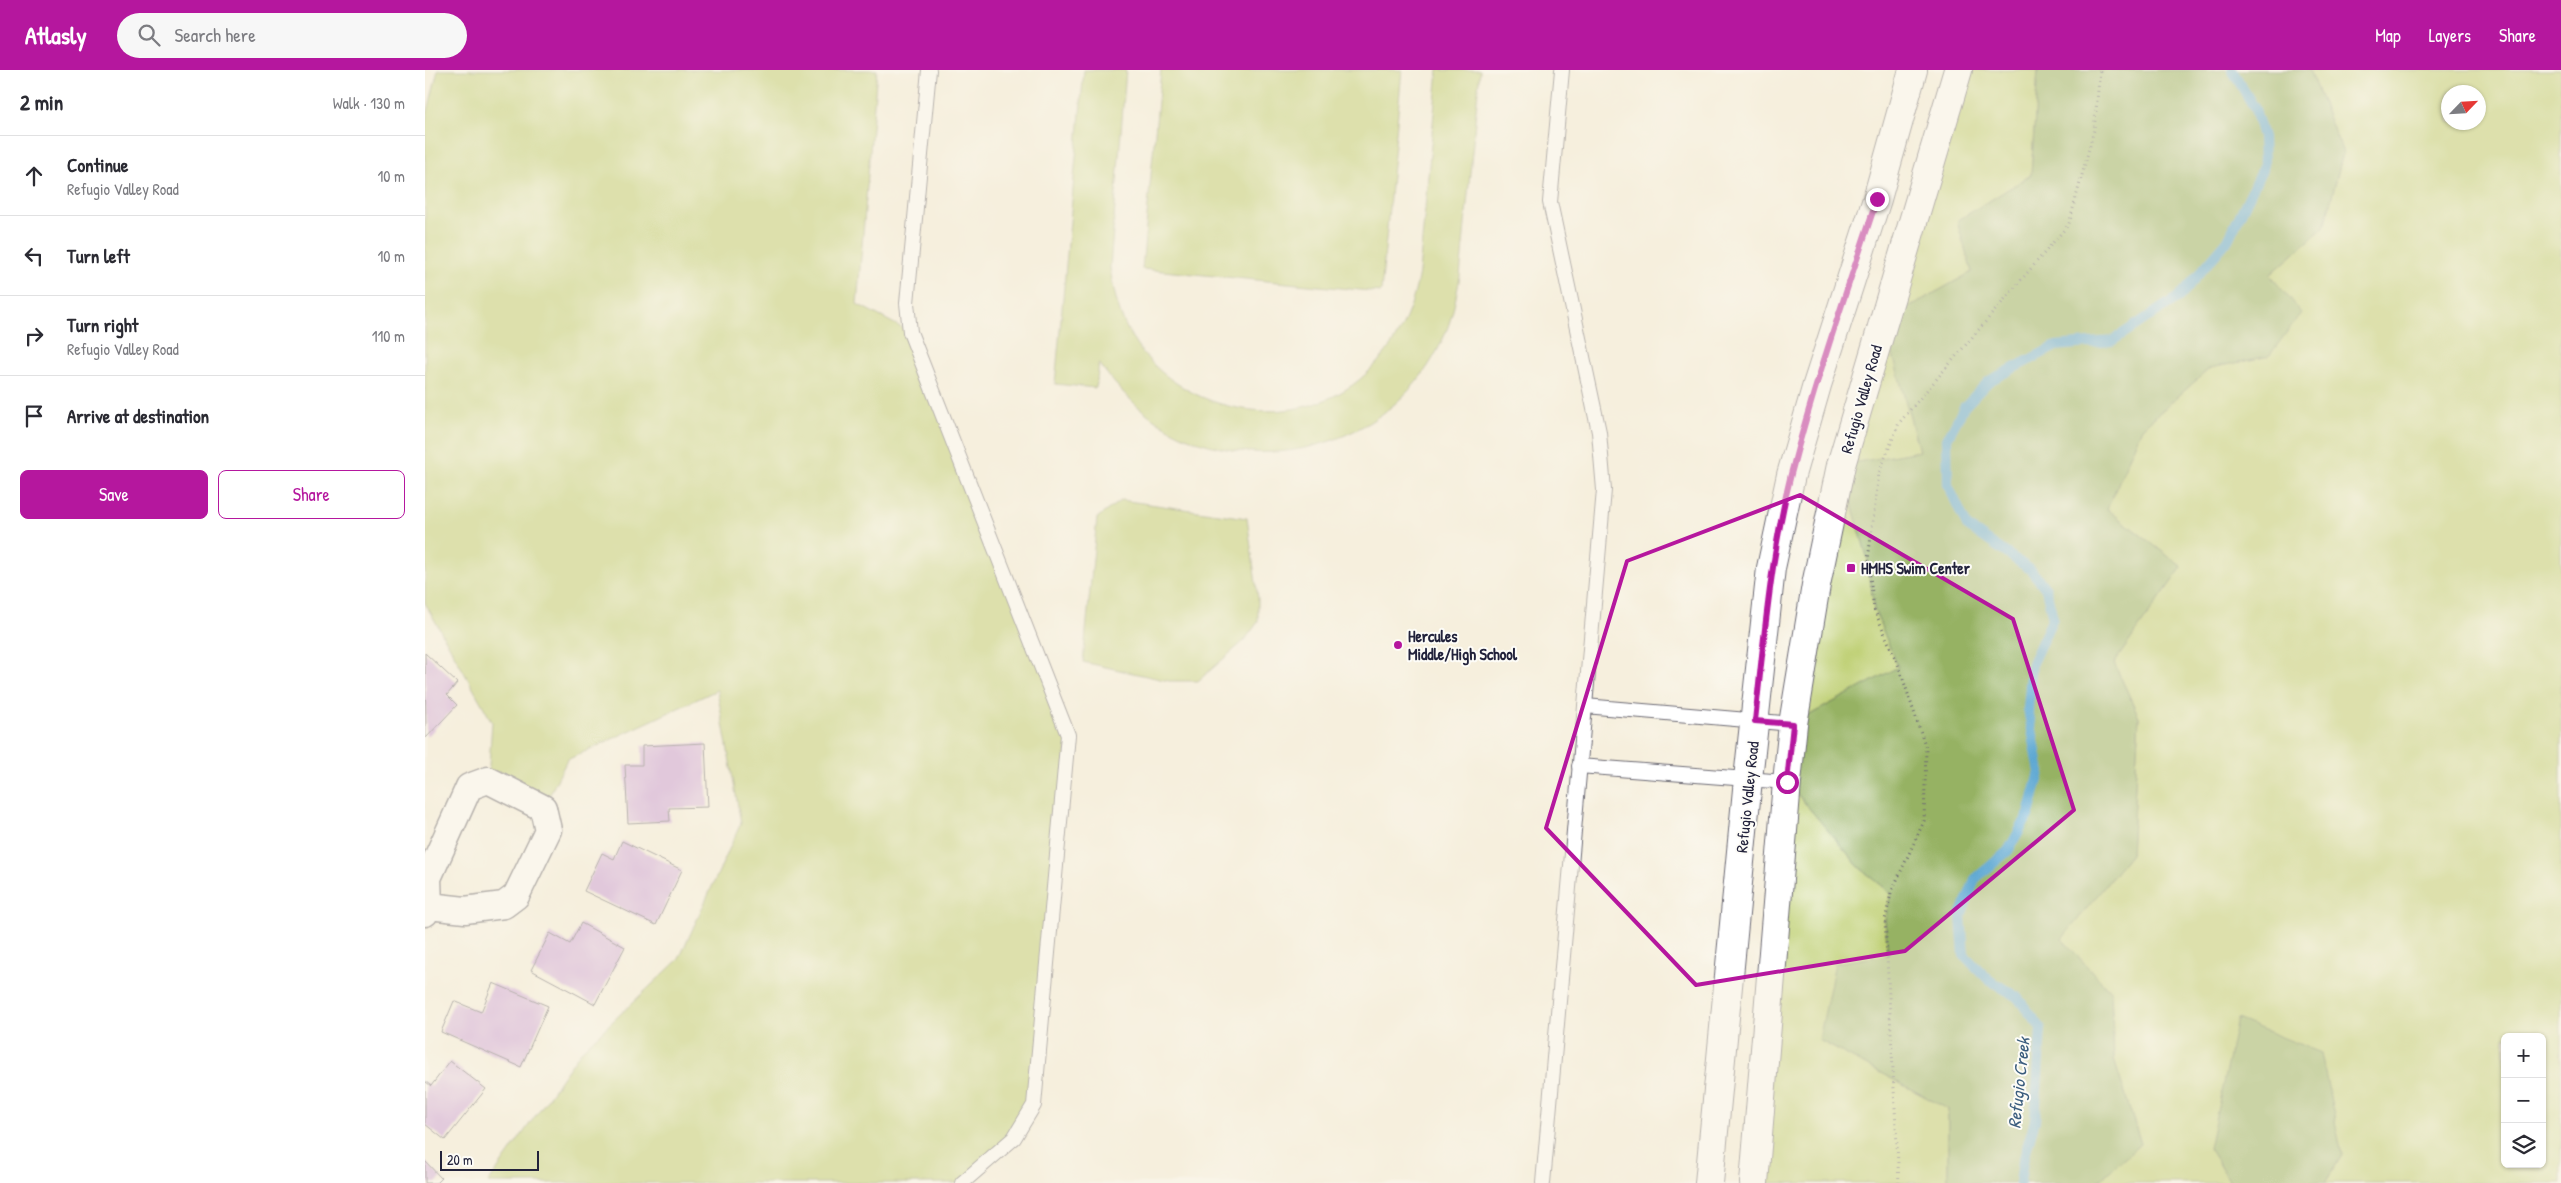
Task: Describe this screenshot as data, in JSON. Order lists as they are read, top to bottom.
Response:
{
  "streets": {
    "street": ["Refugio Valley Road"]
  },
  "water": ["Refugio Creek"],
  "places": {
    "transit": ["HMHS Swim Center"],
    "other": ["Hercules Middle/High School"]
  },
  "scale_bar": "20 m",
  "north": "top right",
  "page": {
    "header": "Atlasly",
    "search": "Search here",
    "nav": ["Map", "Layers", "Share"],
    "heading": ["2 min", "Walk · 130 m"],
    "list": [
      ["Continue", "Refugio Valley Road", "10 m"],
      ["Turn left", "10 m"],
      ["Turn right", "Refugio Valley Road", "110 m"],
      "Arrive at destination"
    ],
    "buttons": ["Save", "Share"],
    "map_buttons": ["+", "−"],
    "scale": "20 m"
  }
}
